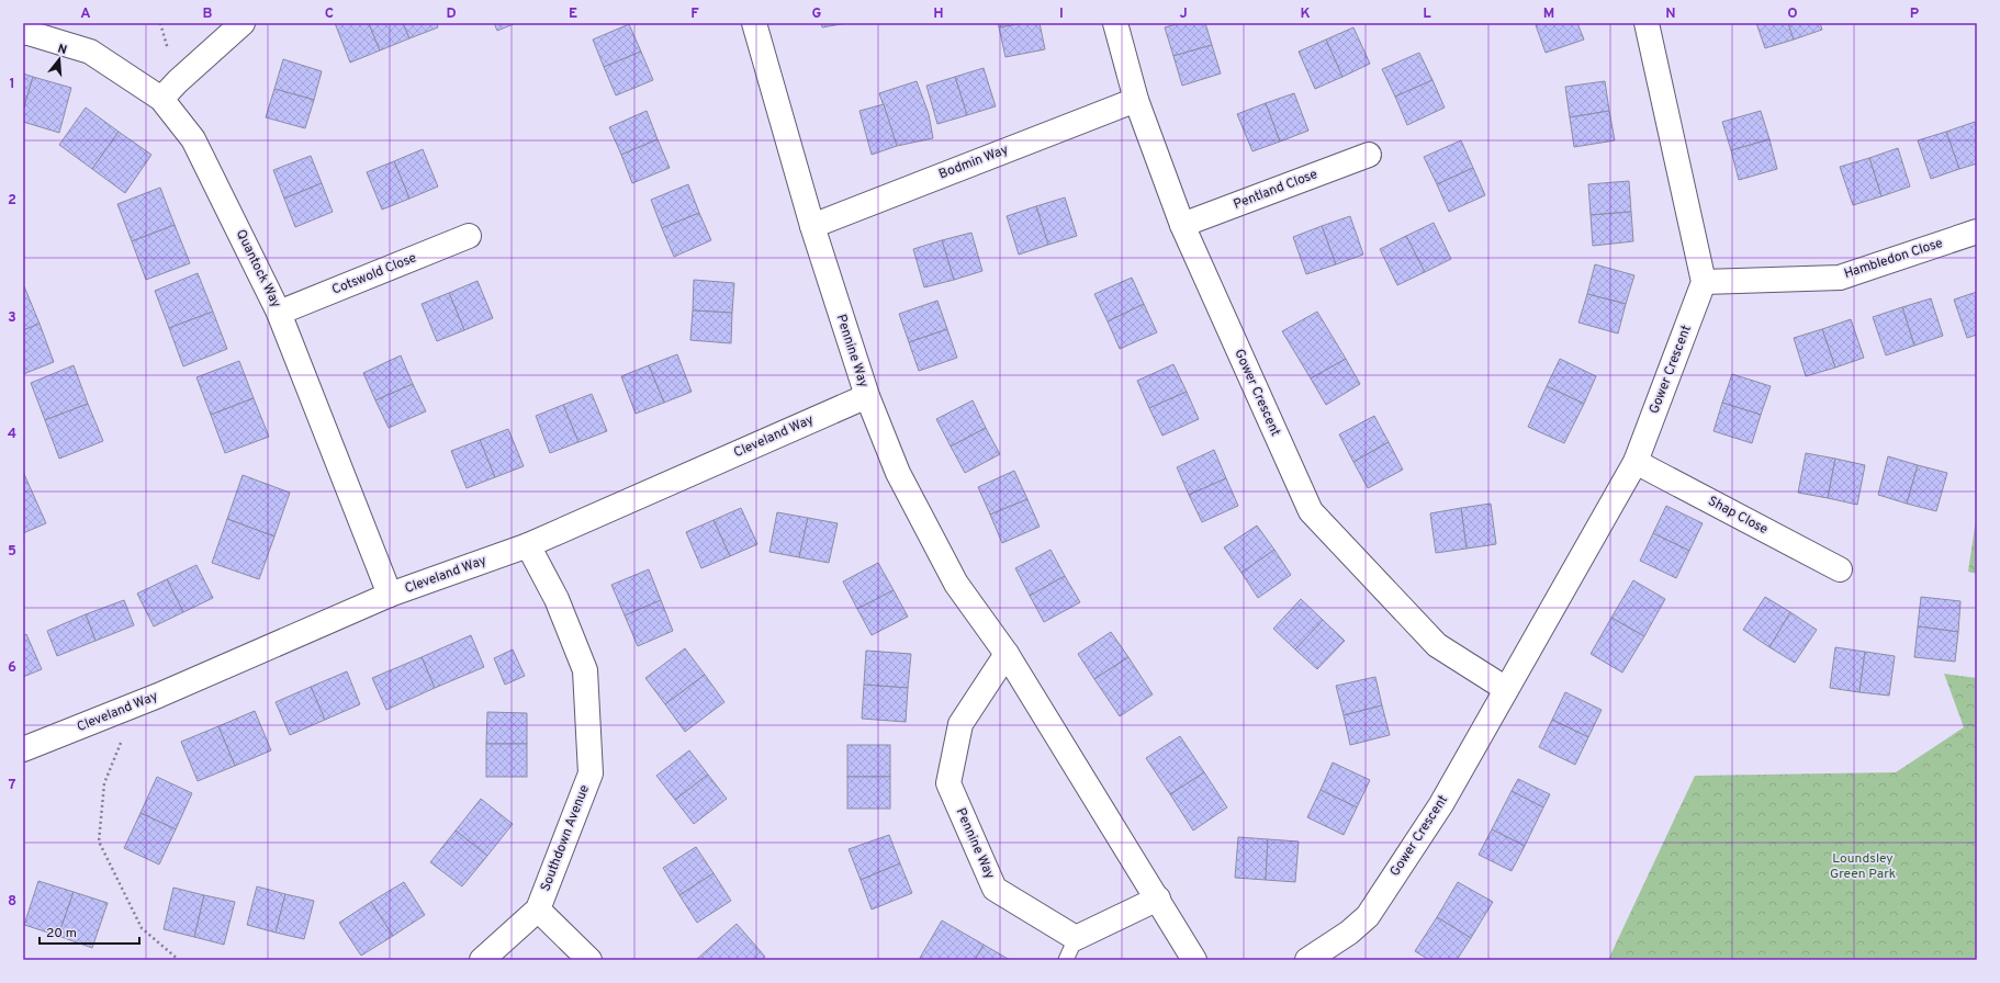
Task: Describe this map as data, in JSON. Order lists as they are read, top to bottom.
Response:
{
  "streets": {
    "street": [
      "Bodmin Way",
      "Pentland Close",
      "Hambledon Close",
      "Quantock Way",
      "Cotswold Close",
      "Pennine Way",
      "Gower Crescent",
      "Cleveland Way",
      "Shap Close",
      "Southdown Avenue"
    ]
  },
  "crossings": [
    ["Bodmin Way", "Pennine Way"],
    ["Bodmin Way", "Gower Crescent"],
    ["Pentland Close", "Gower Crescent"],
    ["Hambledon Close", "Gower Crescent"],
    ["Quantock Way", "Cotswold Close"],
    ["Quantock Way", "Cleveland Way"],
    ["Pennine Way", "Cleveland Way"],
    ["Gower Crescent", "Shap Close"],
    ["Cleveland Way", "Southdown Avenue"]
  ],
  "parks": ["Loundsley Green Park"],
  "scale_bar": "20 m",
  "north": "top",
  "grid": {
    "columns": [
      "A",
      "B",
      "C",
      "D",
      "E",
      "F",
      "G",
      "H",
      "I",
      "J",
      "K",
      "L",
      "M",
      "N",
      "O",
      "P"
    ],
    "rows": [
      "1",
      "2",
      "3",
      "4",
      "5",
      "6",
      "7",
      "8"
    ]
  }
}
